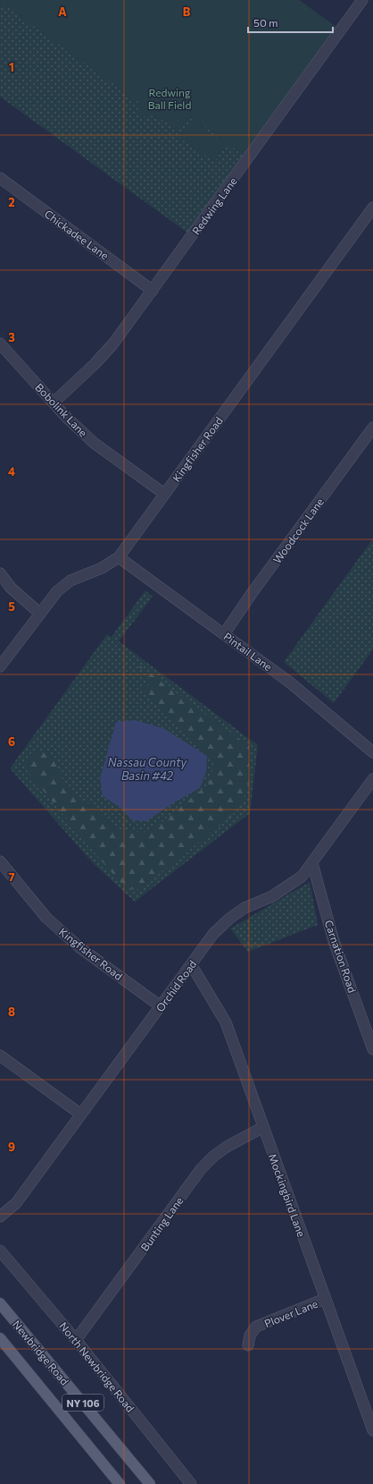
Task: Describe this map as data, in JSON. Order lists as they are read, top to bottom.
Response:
{
  "streets": {
    "main road": ["Newbridge Road", "NY 106"],
    "street": [
      "Redwing Lane",
      "Chickadee Lane",
      "Bobolink Lane",
      "Kingfisher Road",
      "Woodcock Lane",
      "Pintail Lane",
      "Carnation Road",
      "Orchid Road",
      "Mockingbird Lane",
      "Bunting Lane",
      "Plover Lane",
      "North Newbridge Road"
    ]
  },
  "crossings": [
    ["Redwing Lane", "Chickadee Lane"],
    ["Redwing Lane", "Bobolink Lane"],
    ["Bobolink Lane", "Kingfisher Road"],
    ["Kingfisher Road", "Pintail Lane"],
    ["Kingfisher Road", "Orchid Road"],
    ["Woodcock Lane", "Pintail Lane"],
    ["Carnation Road", "Orchid Road"],
    ["Orchid Road", "Mockingbird Lane"],
    ["Mockingbird Lane", "Bunting Lane"],
    ["Mockingbird Lane", "Plover Lane"],
    ["Bunting Lane", "North Newbridge Road"]
  ],
  "water": ["Nassau County Basin #42"],
  "parks": ["Redwing Ball Field"],
  "scale_bar": "50 m",
  "grid": {
    "columns": ["A", "B"],
    "rows": [
      "1",
      "2",
      "3",
      "4",
      "5",
      "6",
      "7",
      "8",
      "9"
    ]
  }
}
